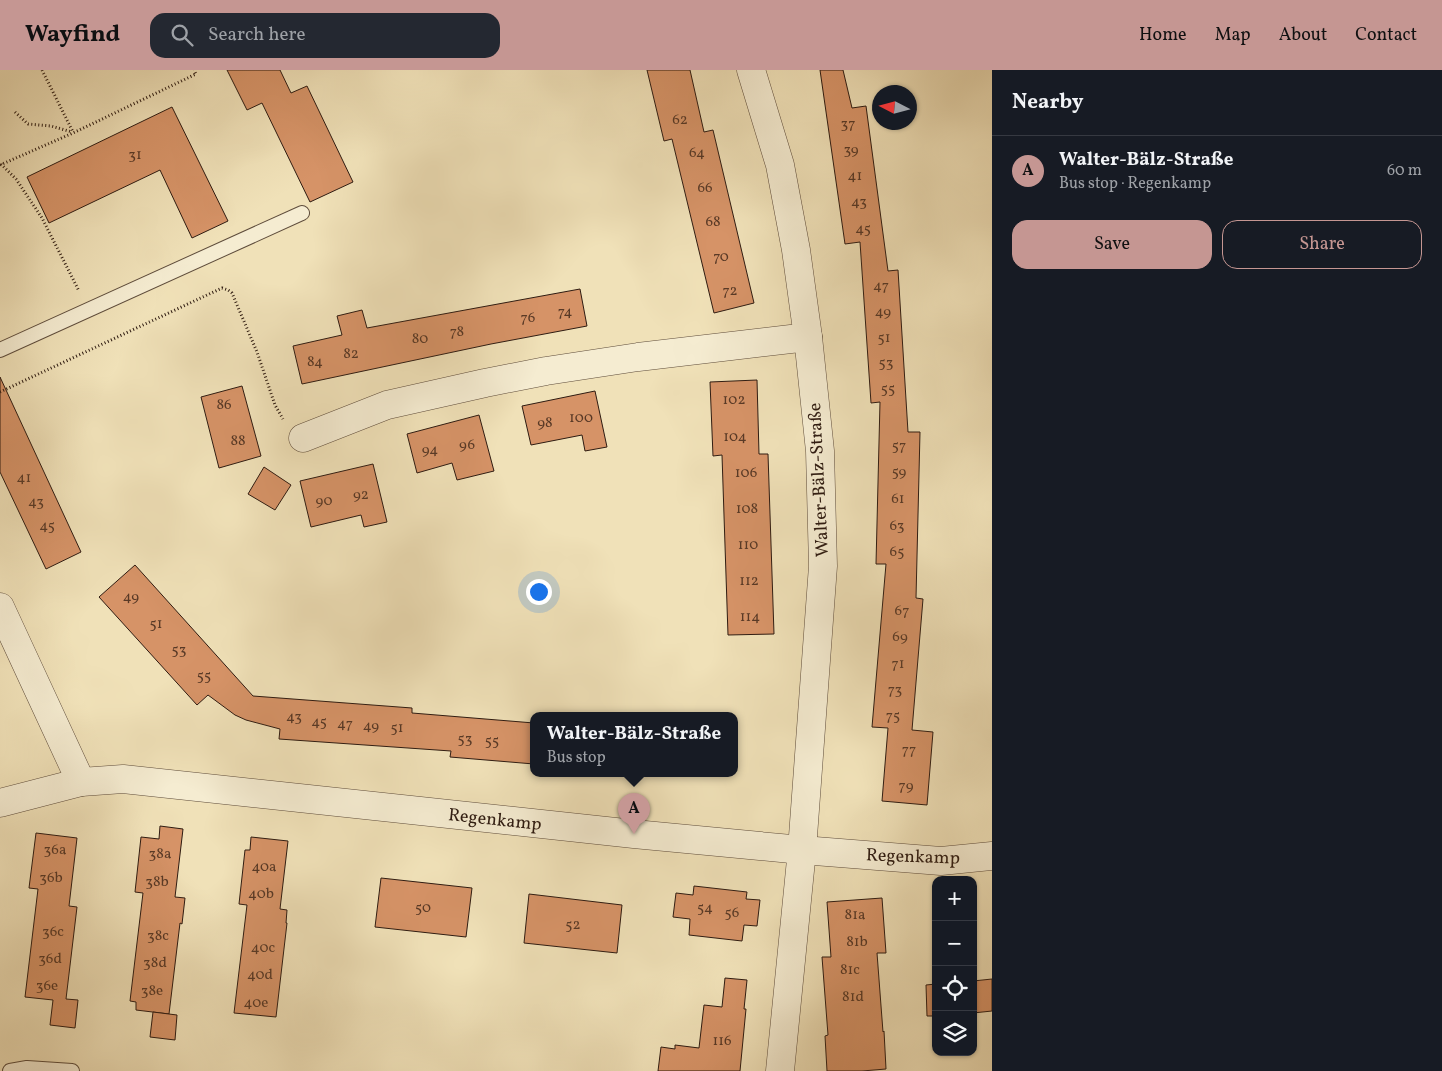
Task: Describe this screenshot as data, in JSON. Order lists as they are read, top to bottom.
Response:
{
  "streets": {
    "street": ["Walter-Bälz-Straße", "Regenkamp"]
  },
  "crossings": [
    ["Walter-Bälz-Straße", "Regenkamp"]
  ],
  "house_numbers": [
    "62",
    "37",
    "39",
    "64",
    "31",
    "41",
    "66",
    "43",
    "68",
    "45",
    "70",
    "47",
    "72",
    "74",
    "49",
    "76",
    "78",
    "51",
    "80",
    "82",
    "84",
    "53",
    "55",
    "102",
    "86",
    "100",
    "98",
    "104",
    "88",
    "96",
    "57",
    "94",
    "59",
    "106",
    "41",
    "92",
    "61",
    "90",
    "43",
    "108",
    "45",
    "63",
    "110",
    "65",
    "112",
    "49",
    "67",
    "114",
    "51",
    "69",
    "53",
    "71",
    "55",
    "73",
    "75",
    "43",
    "45",
    "47",
    "49",
    "51",
    "53",
    "55",
    "77",
    "79",
    "36a",
    "38a",
    "40a",
    "36b",
    "38b",
    "40b",
    "50",
    "54",
    "56",
    "81a",
    "52",
    "36c",
    "38c",
    "81b",
    "40c",
    "36d",
    "38d",
    "81c",
    "40d",
    "36e",
    "38e",
    "81d",
    "40e",
    "116"
  ],
  "north": "left",
  "page": {
    "header": "Wayfind",
    "search": "Search here",
    "nav": [
      "Home",
      "Map",
      "About",
      "Contact"
    ],
    "heading": "Nearby",
    "list": [
      {
        "mark": "A",
        "name": "Walter-Bälz-Straße",
        "note": "Bus stop · Regenkamp",
        "value": "60 m"
      }
    ],
    "buttons": ["Save", "Share"],
    "popup": ["Walter-Bälz-Straße", "Bus stop"],
    "pins": "A",
    "map_buttons": ["+", "−"]
  }
}
